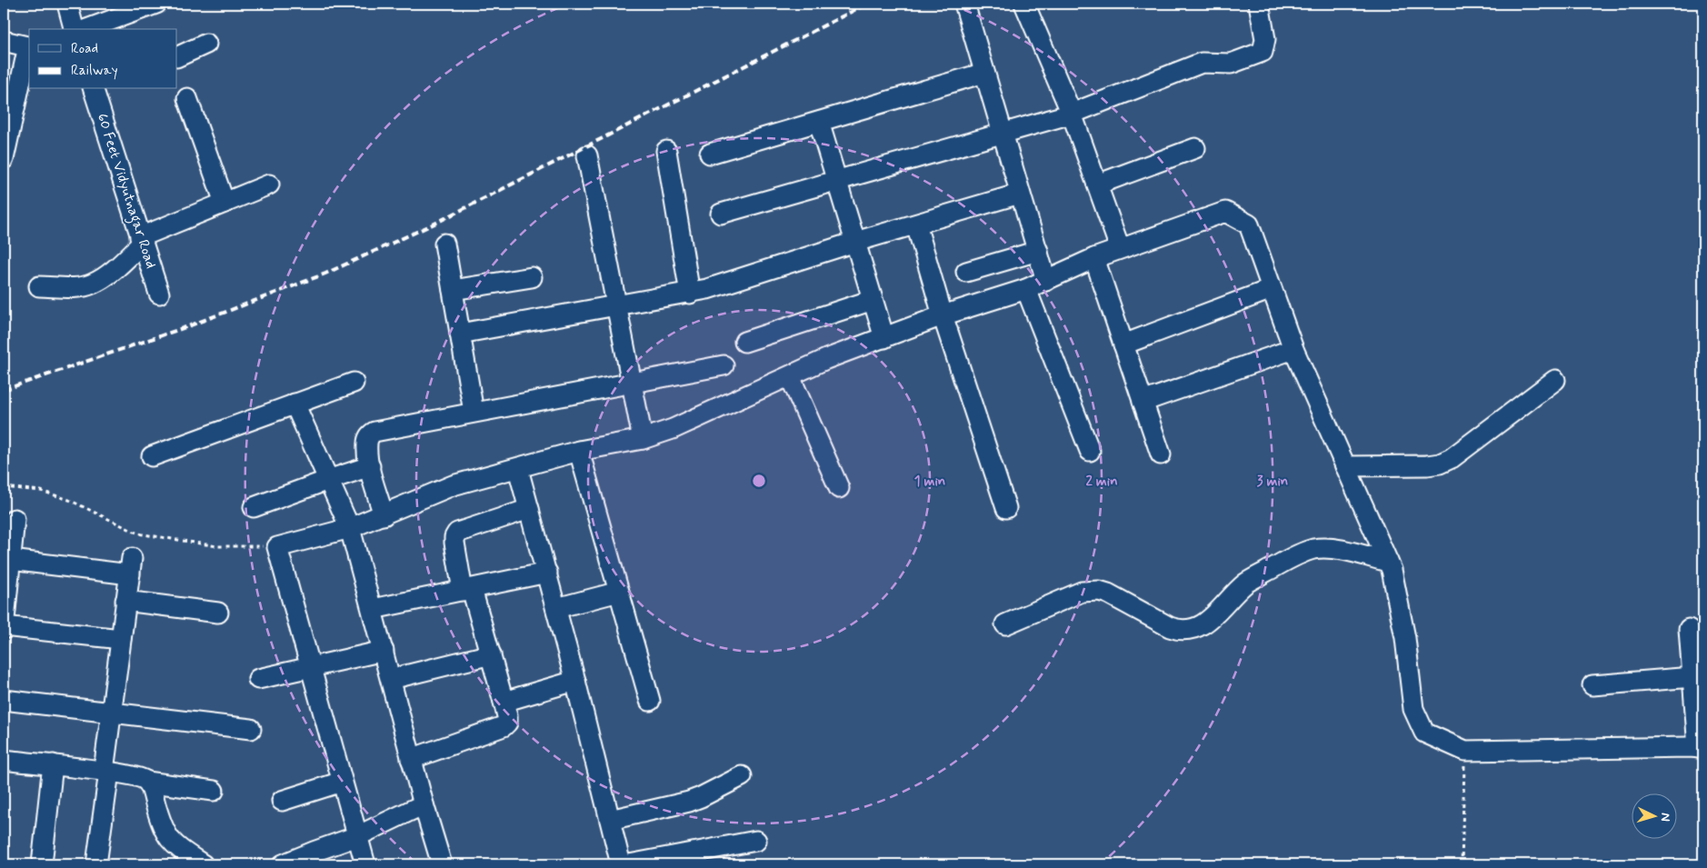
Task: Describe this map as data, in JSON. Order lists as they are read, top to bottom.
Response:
{
  "streets": {
    "street": ["60 Feet Vidyutnagar Road"]
  },
  "legend": ["Road", "Railway"],
  "north": "right",
  "rings": ["1 min", "2 min", "3 min"]
}
